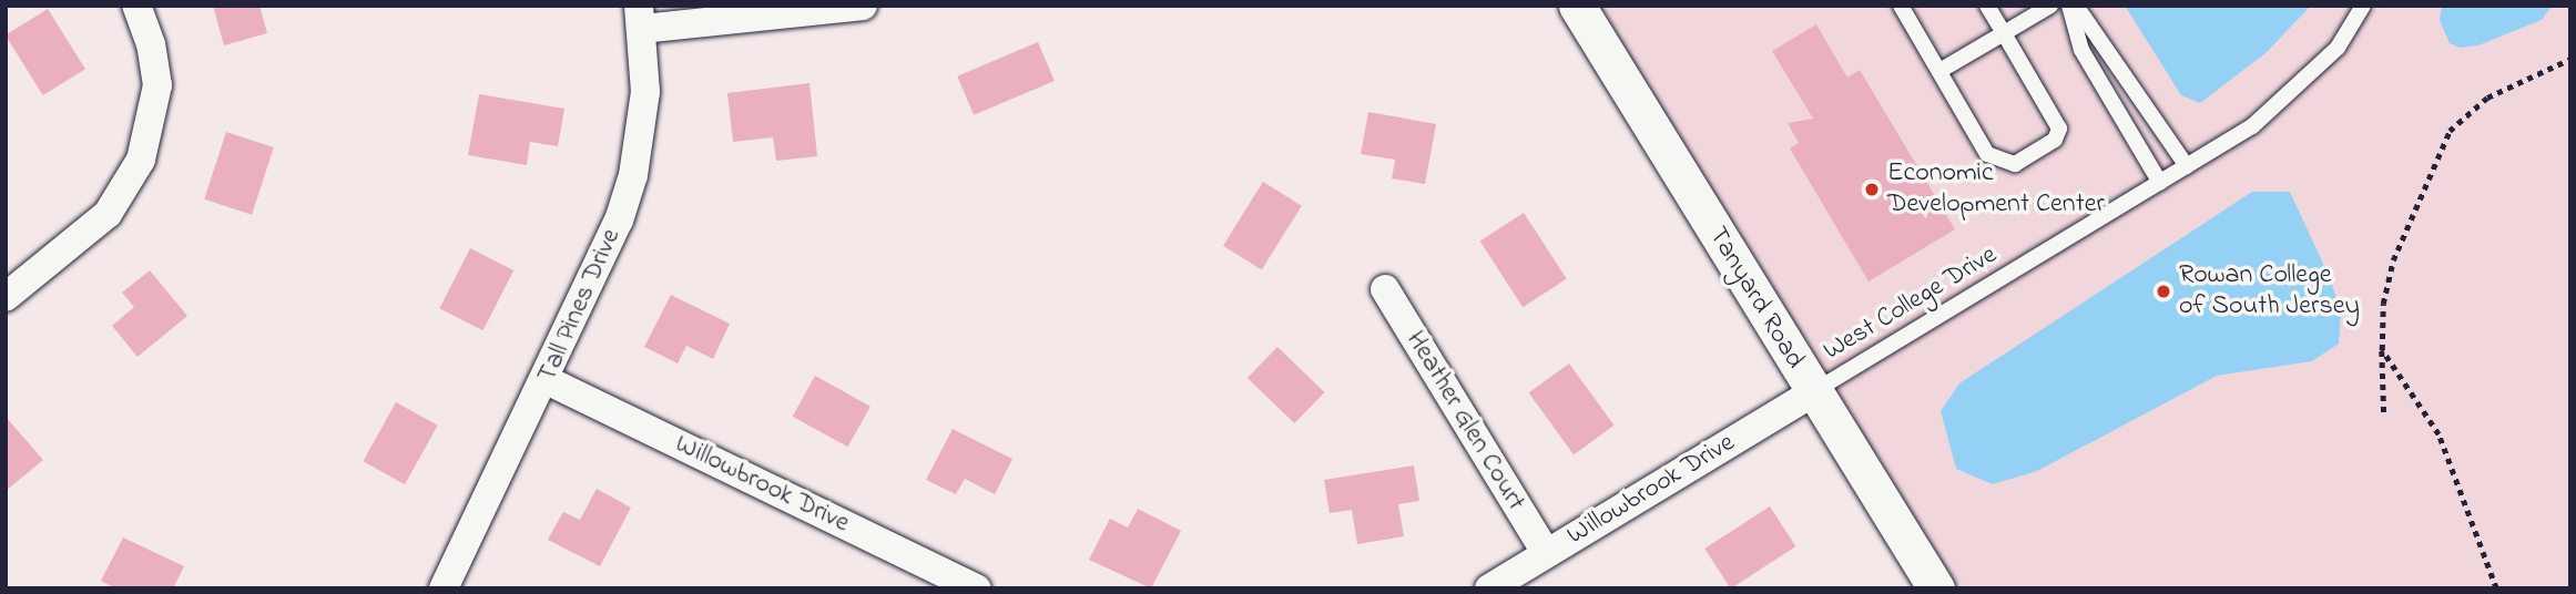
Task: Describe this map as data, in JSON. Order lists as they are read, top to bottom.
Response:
{
  "streets": {
    "street": [
      "Tanyard Road",
      "Tall Pines Drive",
      "Heather Glen Court",
      "Willowbrook Drive"
    ],
    "lane": ["West College Drive"]
  },
  "crossings": [
    ["Tanyard Road", "West College Drive"],
    ["Tanyard Road", "Willowbrook Drive"],
    ["West College Drive", "Willowbrook Drive"],
    ["Tall Pines Drive", "Willowbrook Drive"],
    ["Heather Glen Court", "Willowbrook Drive"]
  ],
  "places": ["Economic Development Center", "Rowan College of South Jersey"]
}
